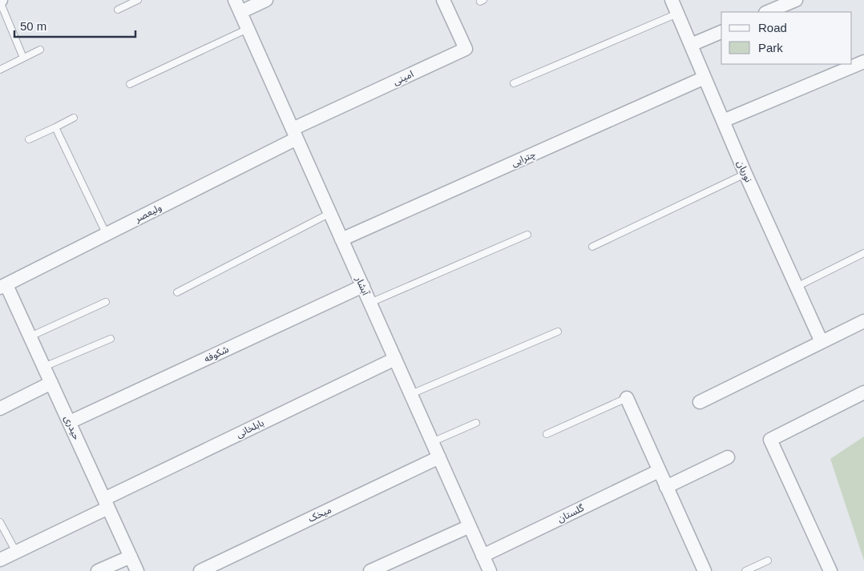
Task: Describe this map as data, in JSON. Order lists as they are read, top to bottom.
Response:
{
  "streets": {
    "street": [
      "امینی",
      "چترایی",
      "نوریان",
      "ولیعصر",
      "آبشار",
      "شکوفه",
      "حیدری",
      "بابلخانی",
      "گلستان",
      "میخک"
    ]
  },
  "crossings": [
    ["امینی", "ولیعصر"],
    ["امینی", "آبشار"],
    ["چترایی", "نوریان"],
    ["چترایی", "آبشار"],
    ["ولیعصر", "آبشار"],
    ["ولیعصر", "حیدری"],
    ["آبشار", "شکوفه"],
    ["آبشار", "بابلخانی"],
    ["آبشار", "گلستان"],
    ["آبشار", "میخک"],
    ["شکوفه", "حیدری"],
    ["حیدری", "بابلخانی"]
  ],
  "legend": ["Road", "Park"],
  "scale_bar": "50 m"
}
